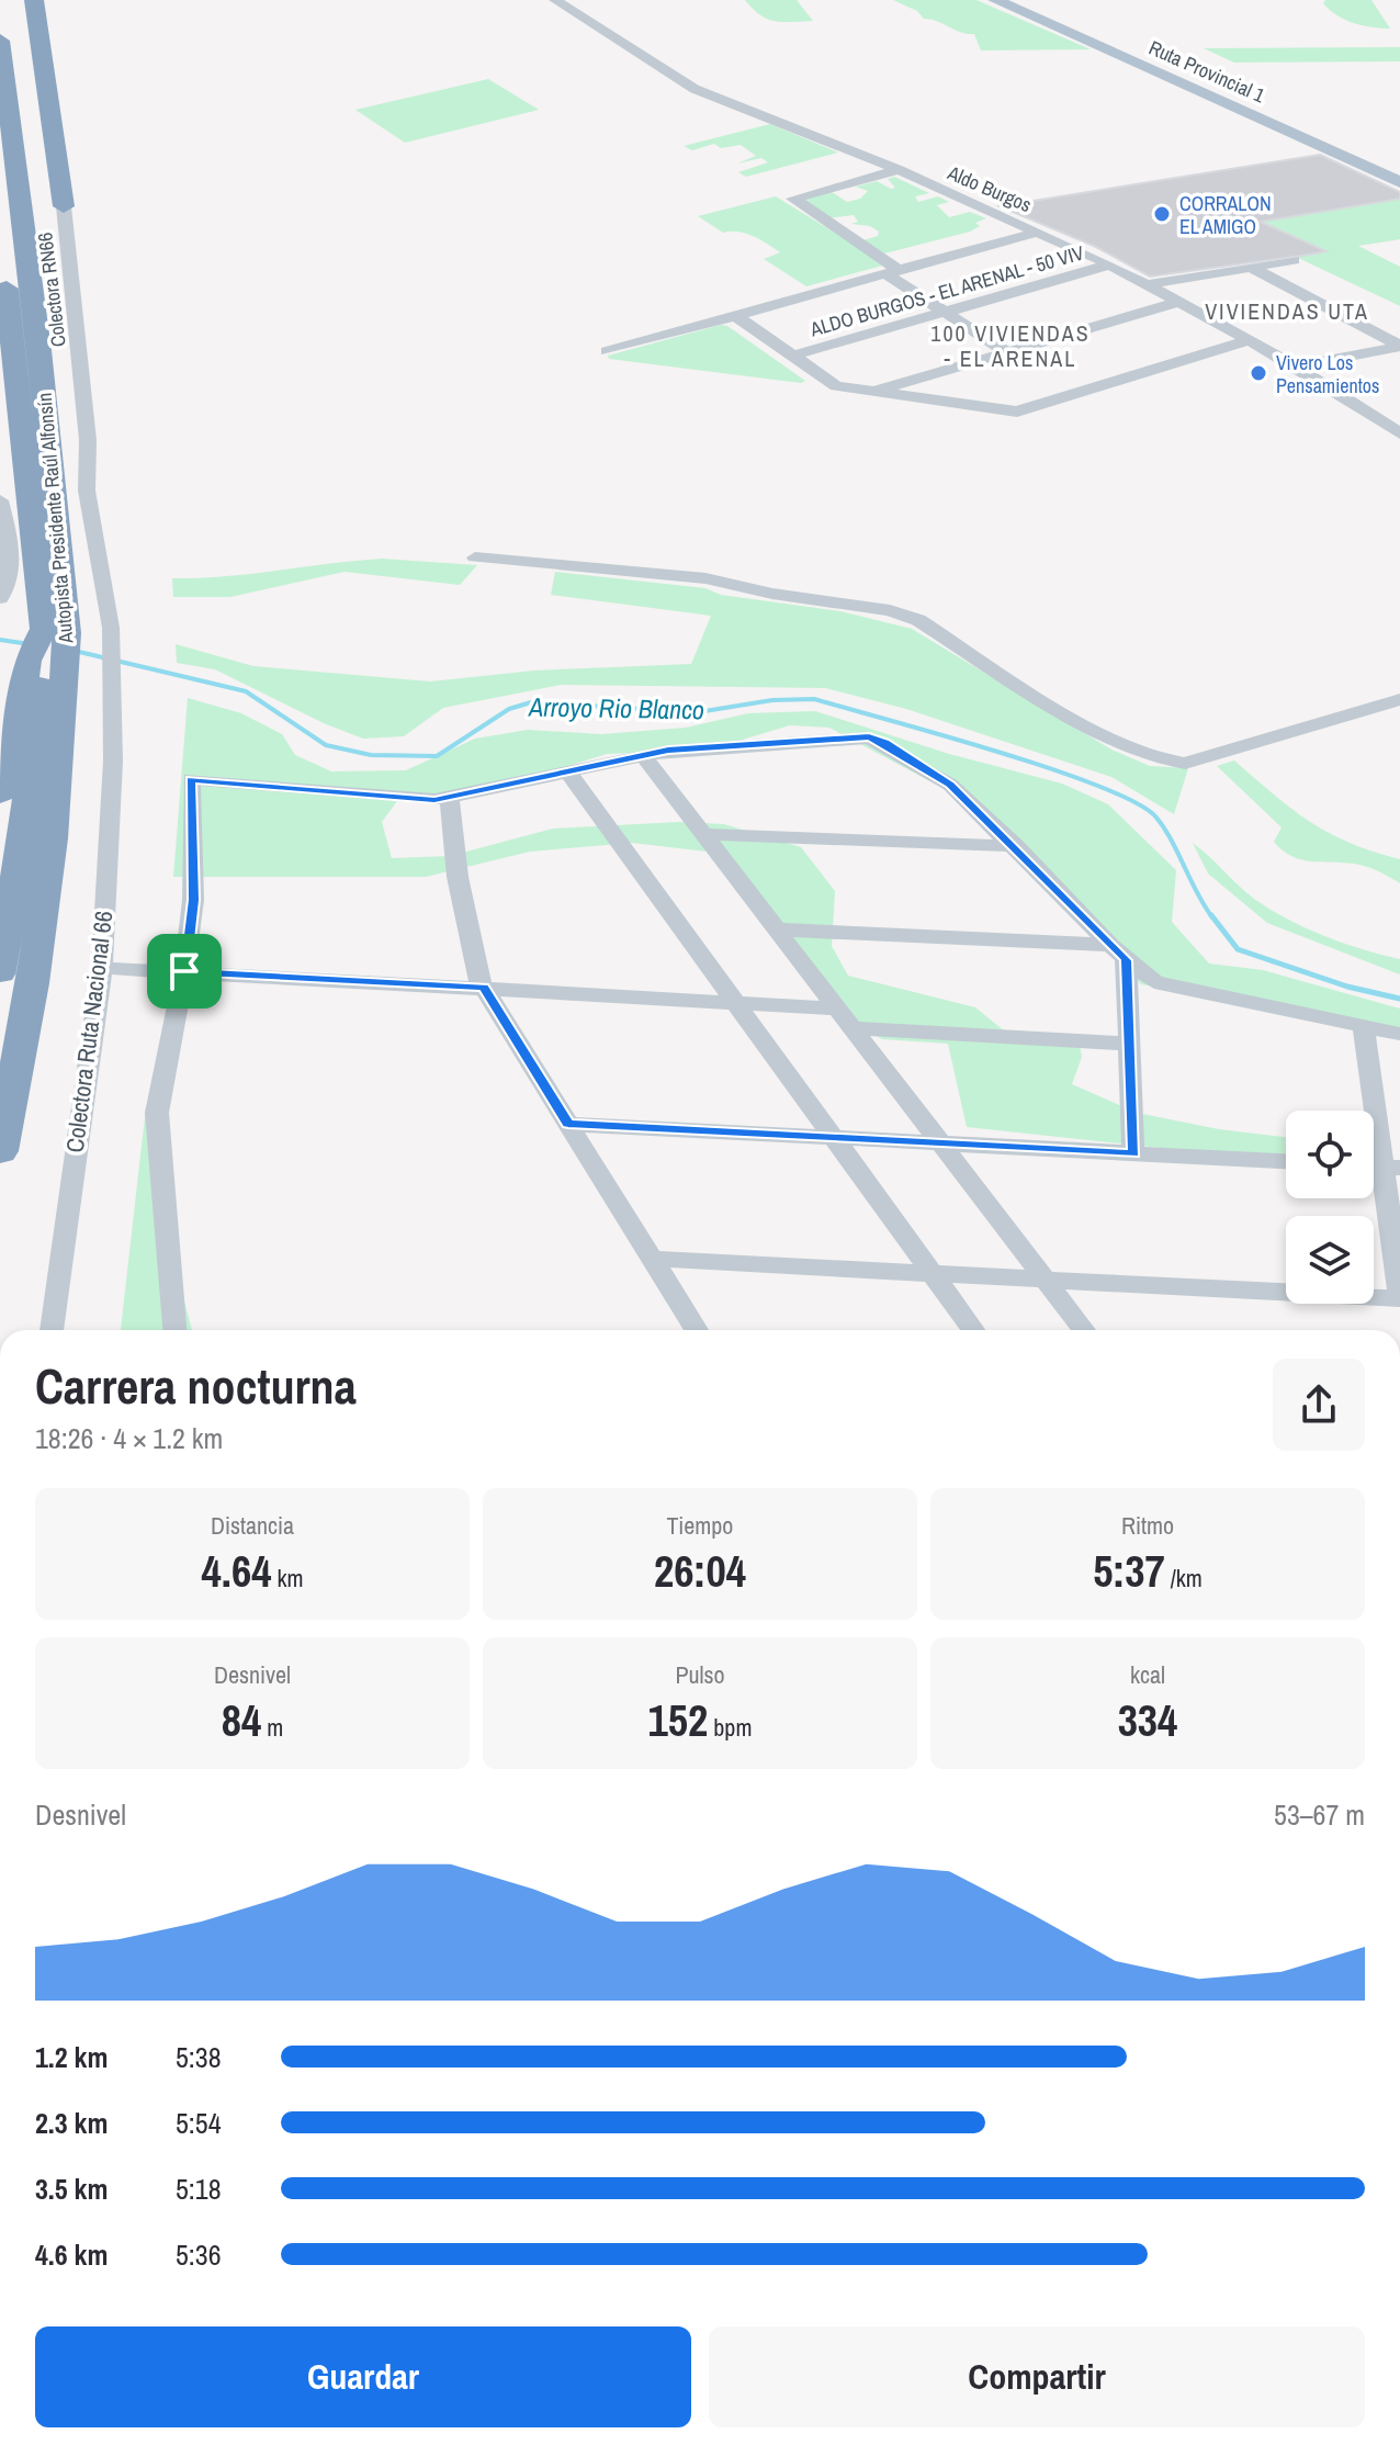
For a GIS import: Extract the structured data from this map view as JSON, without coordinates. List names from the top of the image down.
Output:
{
  "streets": {
    "highway": ["Autopista Presidente Raúl Alfonsín"],
    "main road": ["Ruta Provincial 1"],
    "street": [
      "Aldo Burgos",
      "Colectora RN66",
      "ALDO BURGOS - EL ARENAL - 50 VIV",
      "Colectora Ruta Nacional 66"
    ]
  },
  "crossings": [
    ["Aldo Burgos", "ALDO BURGOS - EL ARENAL - 50 VIV"],
    ["Colectora RN66", "Colectora Ruta Nacional 66"]
  ],
  "districts": ["VIVIENDAS UTA", "100 VIVIENDAS - EL ARENAL"],
  "water": ["Arroyo Rio Blanco"],
  "places": ["CORRALON EL AMIGO", "Vivero Los Pensamientos"],
  "page": {
    "heading": ["Carrera nocturna", "18:26 · 4 × 1.2 km"],
    "stats": [
      ["Distancia", "4.64 km"],
      ["Tiempo", "26:04"],
      ["Ritmo", "5:37 /km"],
      ["Desnivel", "84 m"],
      ["Pulso", "152 bpm"],
      ["kcal", "334"]
    ],
    "chart": ["Desnivel", "53–67 m"],
    "list": [
      {
        "name": "1.2 km",
        "note": "5:38"
      },
      {
        "name": "2.3 km",
        "note": "5:54"
      },
      {
        "name": "3.5 km",
        "note": "5:18"
      },
      {
        "name": "4.6 km",
        "note": "5:36"
      }
    ],
    "buttons": ["Guardar", "Compartir"]
  }
}
